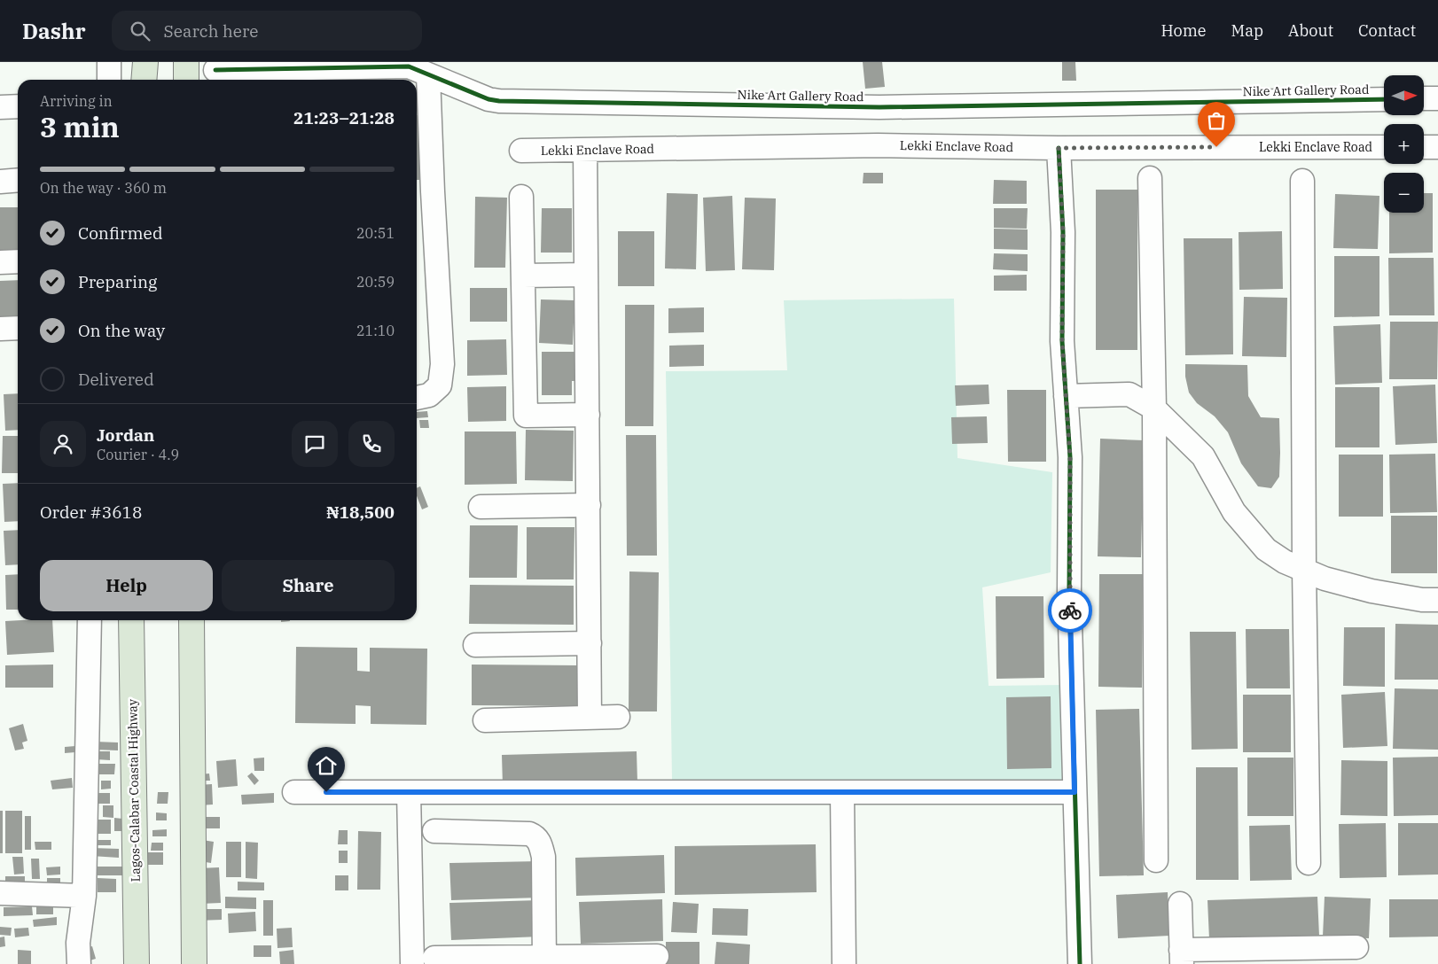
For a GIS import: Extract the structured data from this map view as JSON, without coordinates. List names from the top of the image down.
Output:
{
  "streets": {
    "highway": ["Lagos-Calabar Coastal Highway"],
    "street": ["Nike Art Gallery Road", "Lekki Enclave Road"]
  },
  "north": "right",
  "page": {
    "header": "Dashr",
    "search": "Search here",
    "nav": [
      "Home",
      "Map",
      "About",
      "Contact"
    ],
    "map_buttons": ["+", "−"],
    "heading": ["3 min", "Arriving in", "21:23–21:28"],
    "panel": [
      "Jordan",
      "Courier · 4.9",
      "Order #3618",
      "₦18,500"
    ],
    "bar": "On the way · 360 m",
    "list": [
      ["Confirmed", "20:51"],
      ["Preparing", "20:59"],
      ["On the way", "21:10"],
      "Delivered"
    ],
    "buttons": ["Help", "Share"]
  }
}
